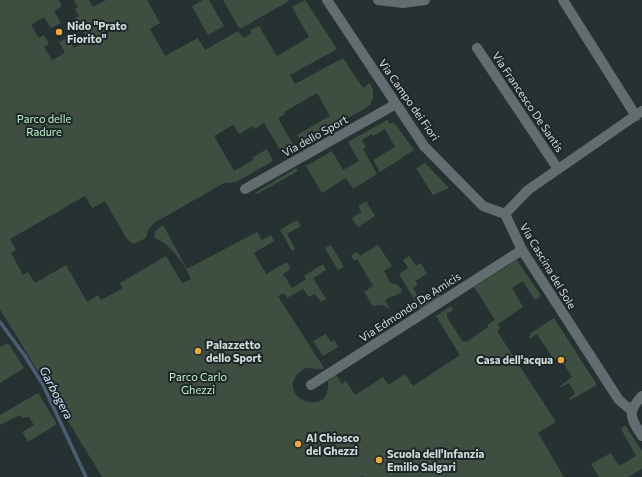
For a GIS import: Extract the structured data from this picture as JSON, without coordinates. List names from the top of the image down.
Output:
{
  "streets": {
    "street": [
      "Via Campo dei Fiori",
      "Via Francesco De Santis",
      "Via dello Sport",
      "Via Cascina del Sole",
      "Via Edmondo De Amicis"
    ]
  },
  "crossings": [
    ["Via Campo dei Fiori", "Via dello Sport"],
    ["Via Campo dei Fiori", "Via Cascina del Sole"],
    ["Via Cascina del Sole", "Via Edmondo De Amicis"]
  ],
  "water": ["Garbogera"],
  "parks": ["Parco delle Radure", "Parco Carlo Ghezzi"],
  "places": [
    "Nido \"Prato Fiorito\"",
    "Palazzetto dello Sport",
    "Casa dell'acqua",
    "Al Chiosco del Ghezzi",
    "Scuola dell'Infanzia Emilio Salgari"
  ]
}
